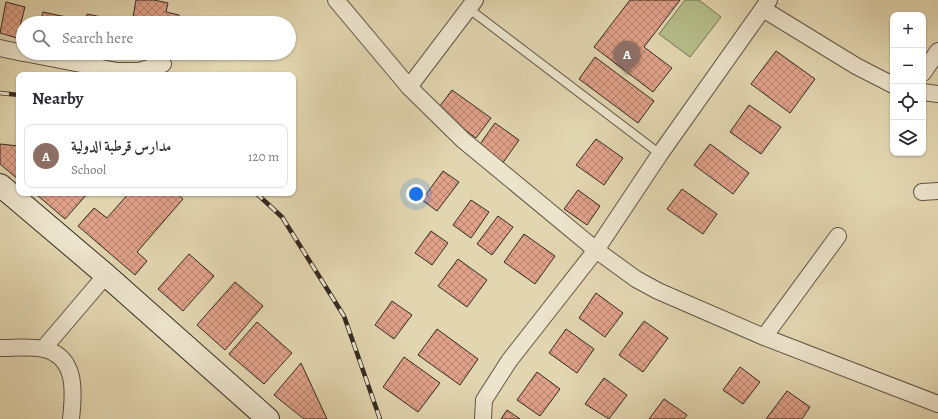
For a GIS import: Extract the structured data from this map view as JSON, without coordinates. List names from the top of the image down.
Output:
{
  "page": {
    "map_buttons": ["+", "−"],
    "search": "Search here",
    "pins": "A",
    "heading": "Nearby",
    "list": [
      {
        "mark": "A",
        "name": "مدارس قرطبة الدولية",
        "note": "School",
        "value": "120 m"
      }
    ]
  }
}
